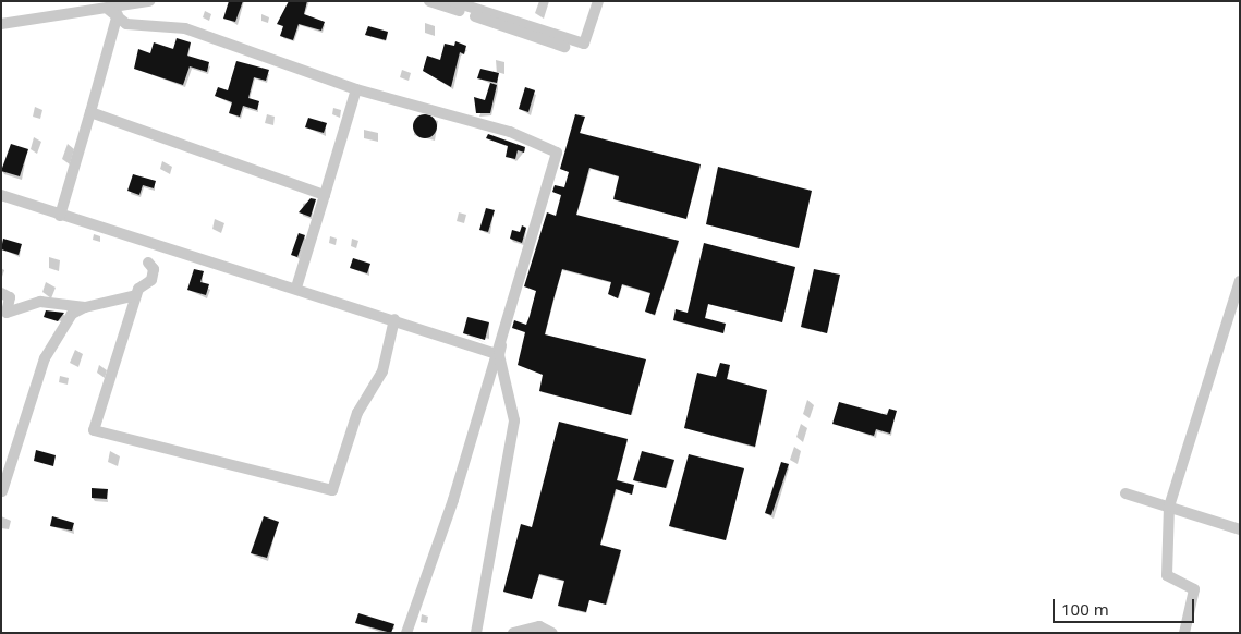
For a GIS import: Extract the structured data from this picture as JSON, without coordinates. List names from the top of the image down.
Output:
{
  "scale_bar": "100 m"
}
